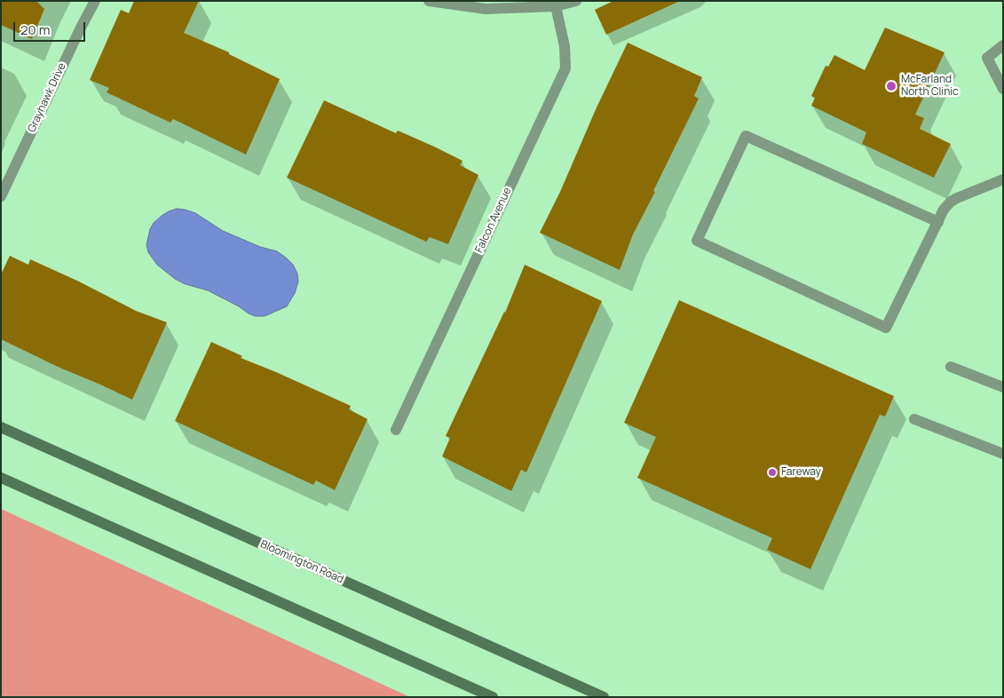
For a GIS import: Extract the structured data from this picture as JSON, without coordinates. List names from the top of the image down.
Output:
{
  "streets": {
    "main road": ["Bloomington Road"],
    "street": ["Grayhawk Drive", "Falcon Avenue"]
  },
  "places": ["McFarland North Clinic", "Fareway"],
  "scale_bar": "20 m"
}
